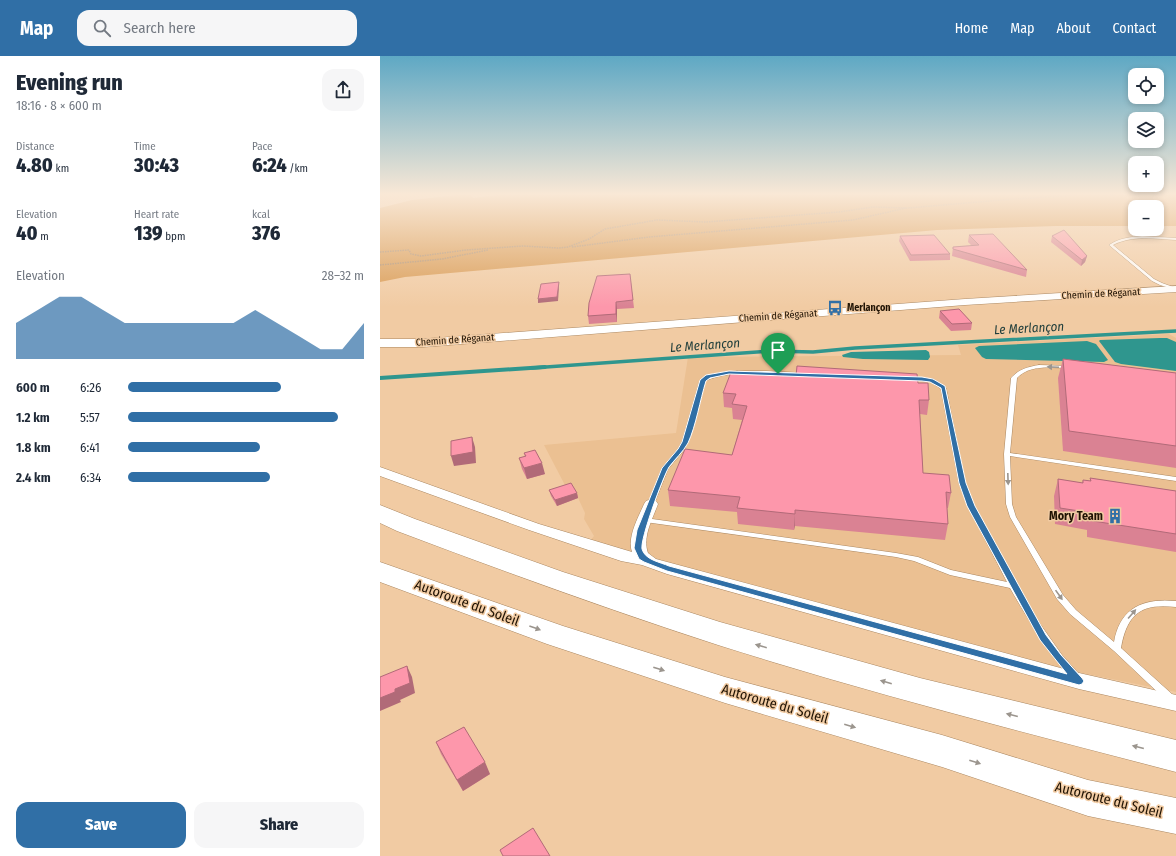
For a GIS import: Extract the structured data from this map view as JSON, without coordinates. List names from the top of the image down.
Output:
{
  "streets": {
    "highway": ["Autoroute du Soleil"],
    "street": ["Chemin de Réganat"]
  },
  "water": ["Le Merlançon"],
  "places": {
    "bus stop": ["Merlançon"],
    "building": ["Mory Team"]
  },
  "page": {
    "header": "Map",
    "search": "Search here",
    "nav": [
      "Home",
      "Map",
      "About",
      "Contact"
    ],
    "heading": ["Evening run", "18:16 · 8 × 600 m"],
    "map_buttons": ["+", "−"],
    "stats": [
      ["Distance", "4.80 km"],
      ["Time", "30:43"],
      ["Pace", "6:24 /km"],
      ["Elevation", "40 m"],
      ["Heart rate", "139 bpm"],
      ["kcal", "376"]
    ],
    "chart": ["Elevation", "28–32 m"],
    "list": [
      {
        "name": "600 m",
        "note": "6:26"
      },
      {
        "name": "1.2 km",
        "note": "5:57"
      },
      {
        "name": "1.8 km",
        "note": "6:41"
      },
      {
        "name": "2.4 km",
        "note": "6:34"
      }
    ],
    "buttons": ["Save", "Share"]
  }
}
